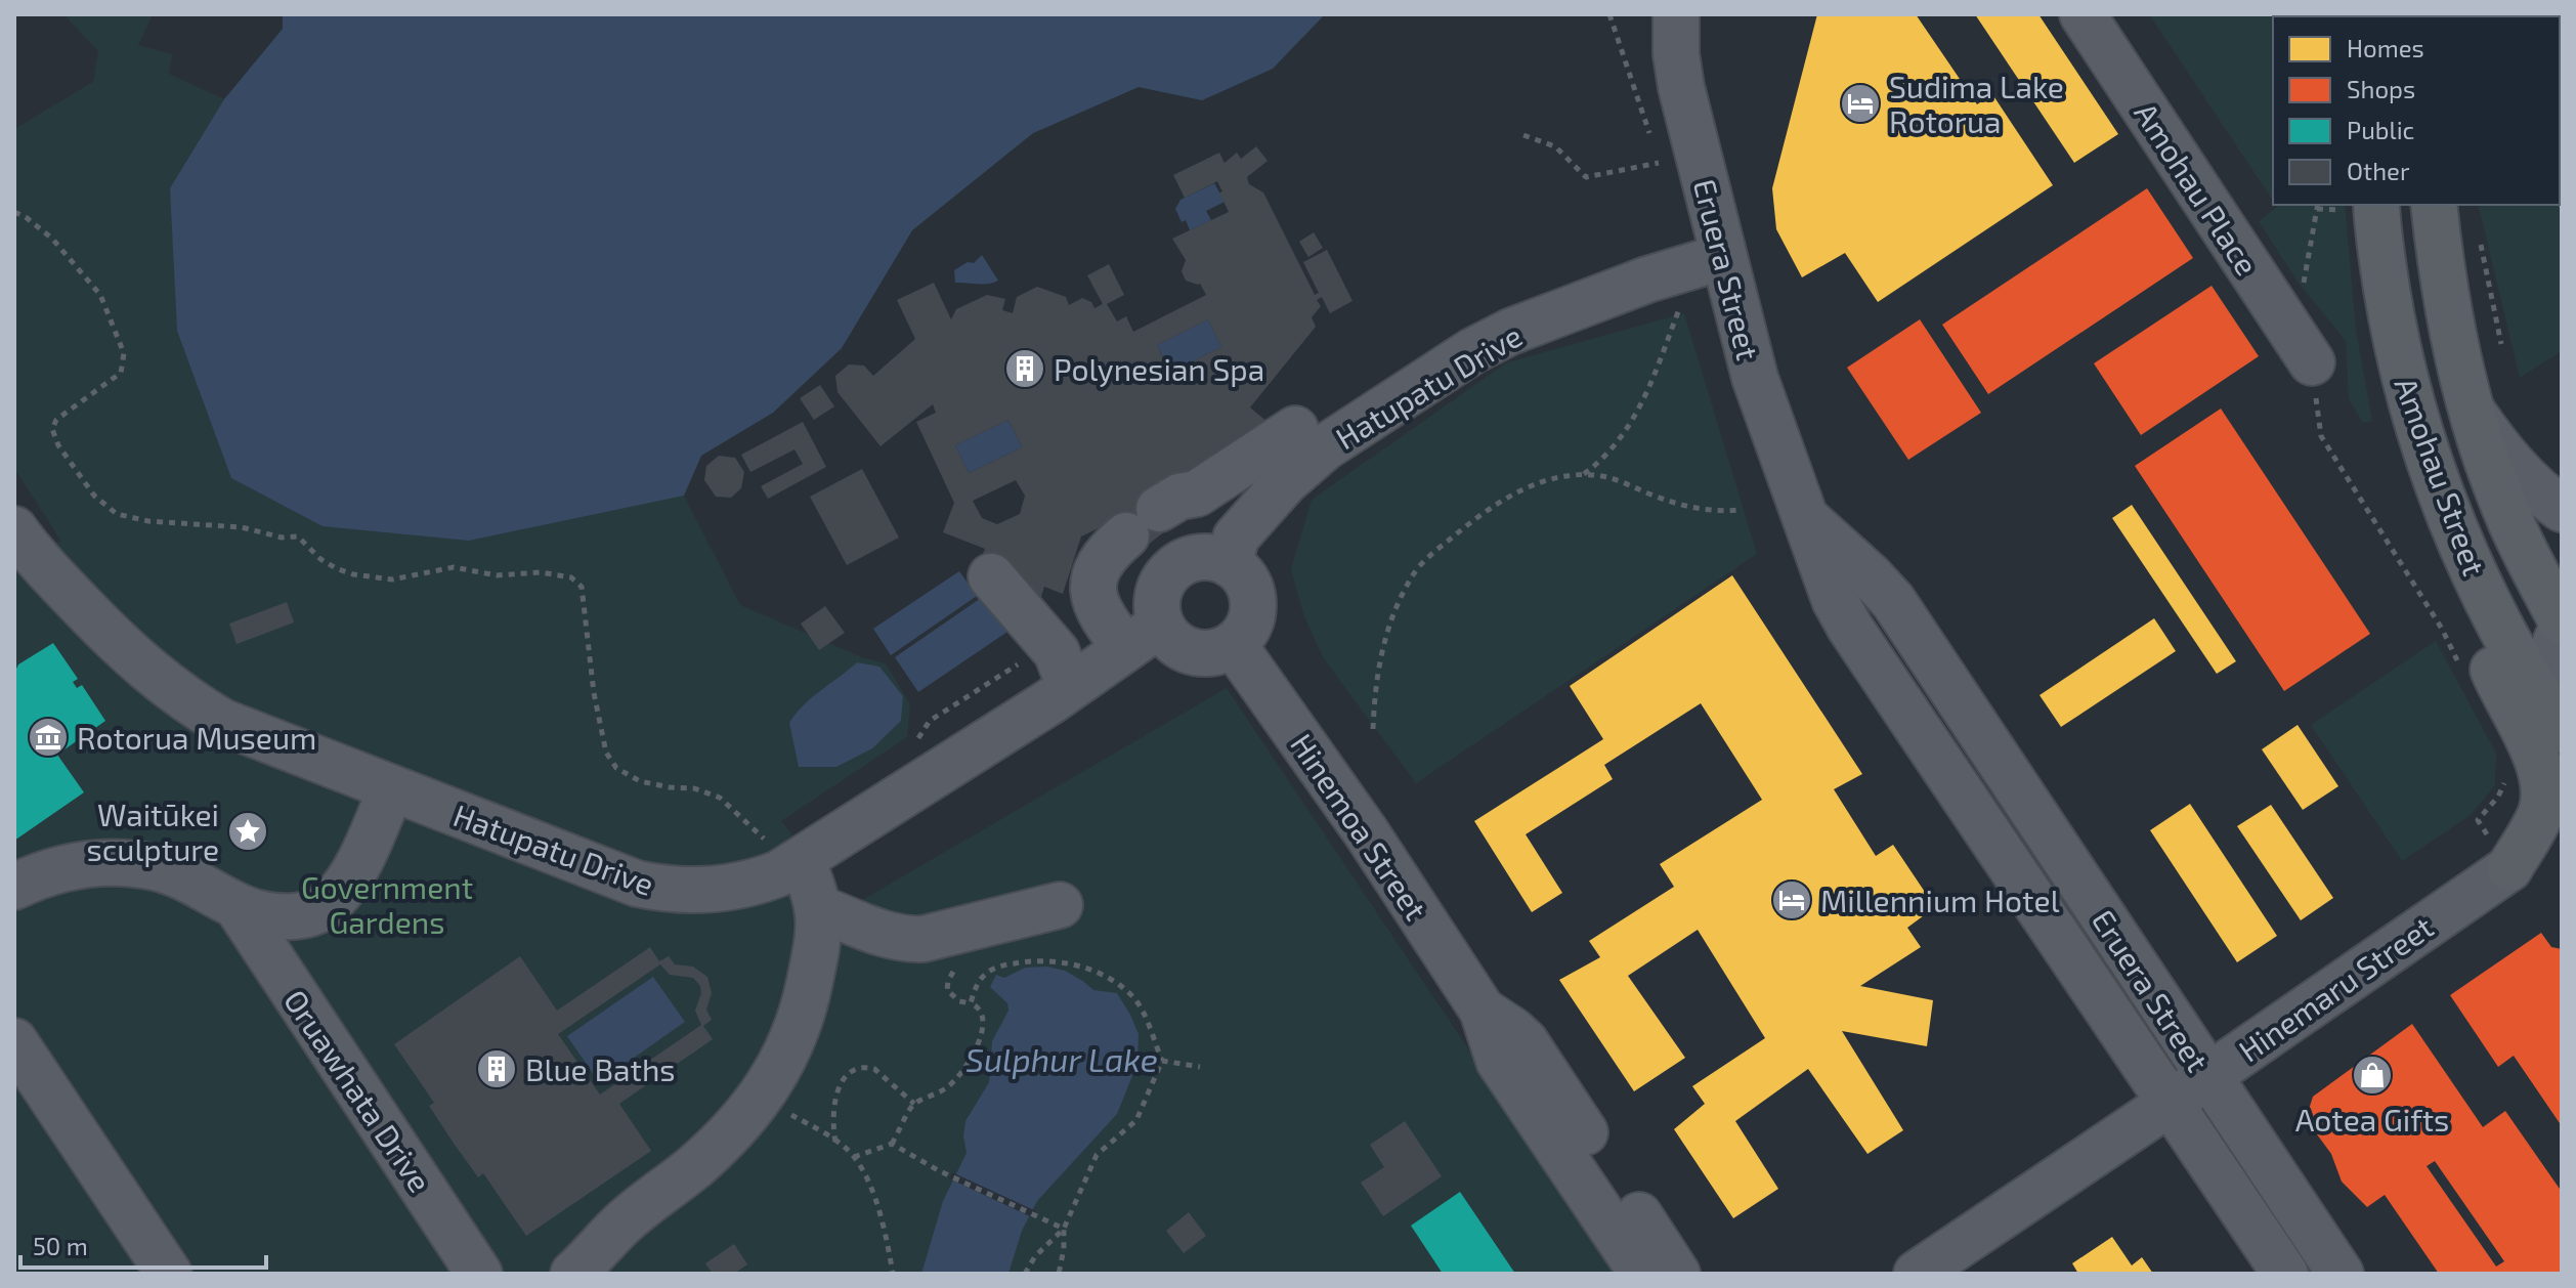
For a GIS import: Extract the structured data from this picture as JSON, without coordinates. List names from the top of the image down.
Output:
{
  "streets": {
    "main road": ["Amohau Street"],
    "street": [
      "Amohau Place",
      "Eruera Street",
      "Hatupatu Drive",
      "Hinemoa Street",
      "Hinemaru Street",
      "Oruawhata Drive"
    ]
  },
  "crossings": [
    ["Eruera Street", "Hatupatu Drive"],
    ["Eruera Street", "Hinemaru Street"],
    ["Hatupatu Drive", "Hinemoa Street"]
  ],
  "water": ["Sulphur Lake"],
  "parks": ["Government Gardens"],
  "places": {
    "hotel": ["Sudima Lake Rotorua", "Millennium Hotel"],
    "building": ["Polynesian Spa", "Blue Baths"],
    "museum": ["Rotorua Museum"],
    "place": ["Waitūkei sculpture"],
    "shop": ["Aotea Gifts"]
  },
  "legend": [
    "Homes",
    "Shops",
    "Public",
    "Other"
  ],
  "scale_bar": "50 m"
}
